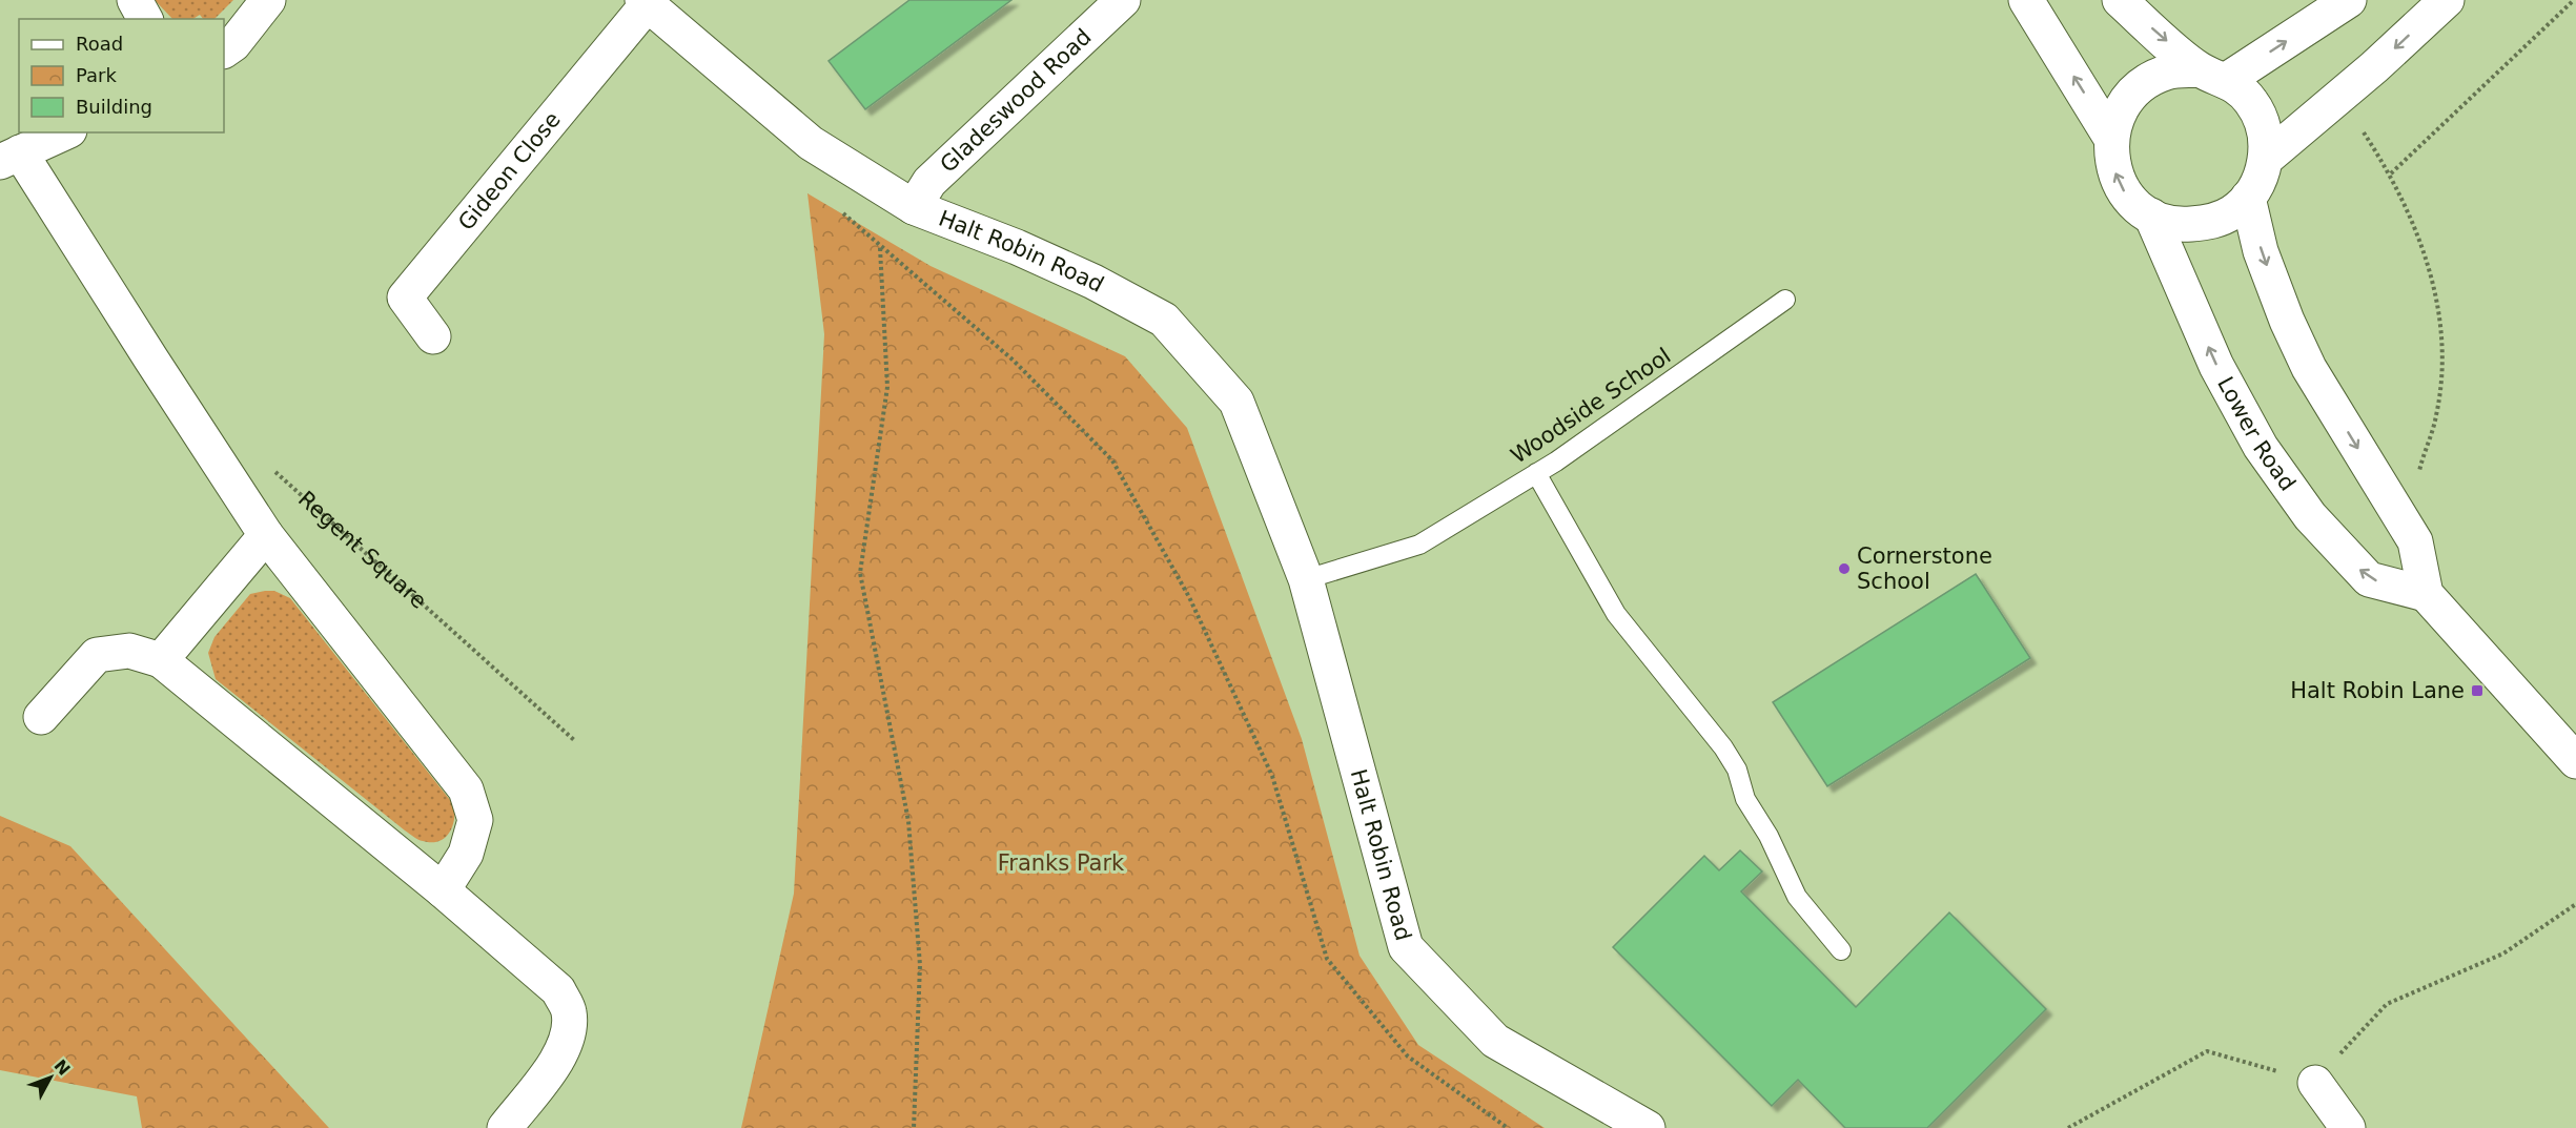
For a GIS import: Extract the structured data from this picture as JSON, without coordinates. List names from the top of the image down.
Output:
{
  "streets": {
    "street": [
      "Gladeswood Road",
      "Gideon Close",
      "Halt Robin Road",
      "Lower Road"
    ],
    "lane": ["Woodside School"],
    "path": ["Regent Square"]
  },
  "crossings": [
    ["Gladeswood Road", "Halt Robin Road"],
    ["Gideon Close", "Halt Robin Road"],
    ["Halt Robin Road", "Woodside School"]
  ],
  "parks": ["Franks Park"],
  "places": {
    "other": ["Cornerstone School"],
    "transit": ["Halt Robin Lane"]
  },
  "legend": ["Road", "Park", "Building"],
  "north": "top right"
}
